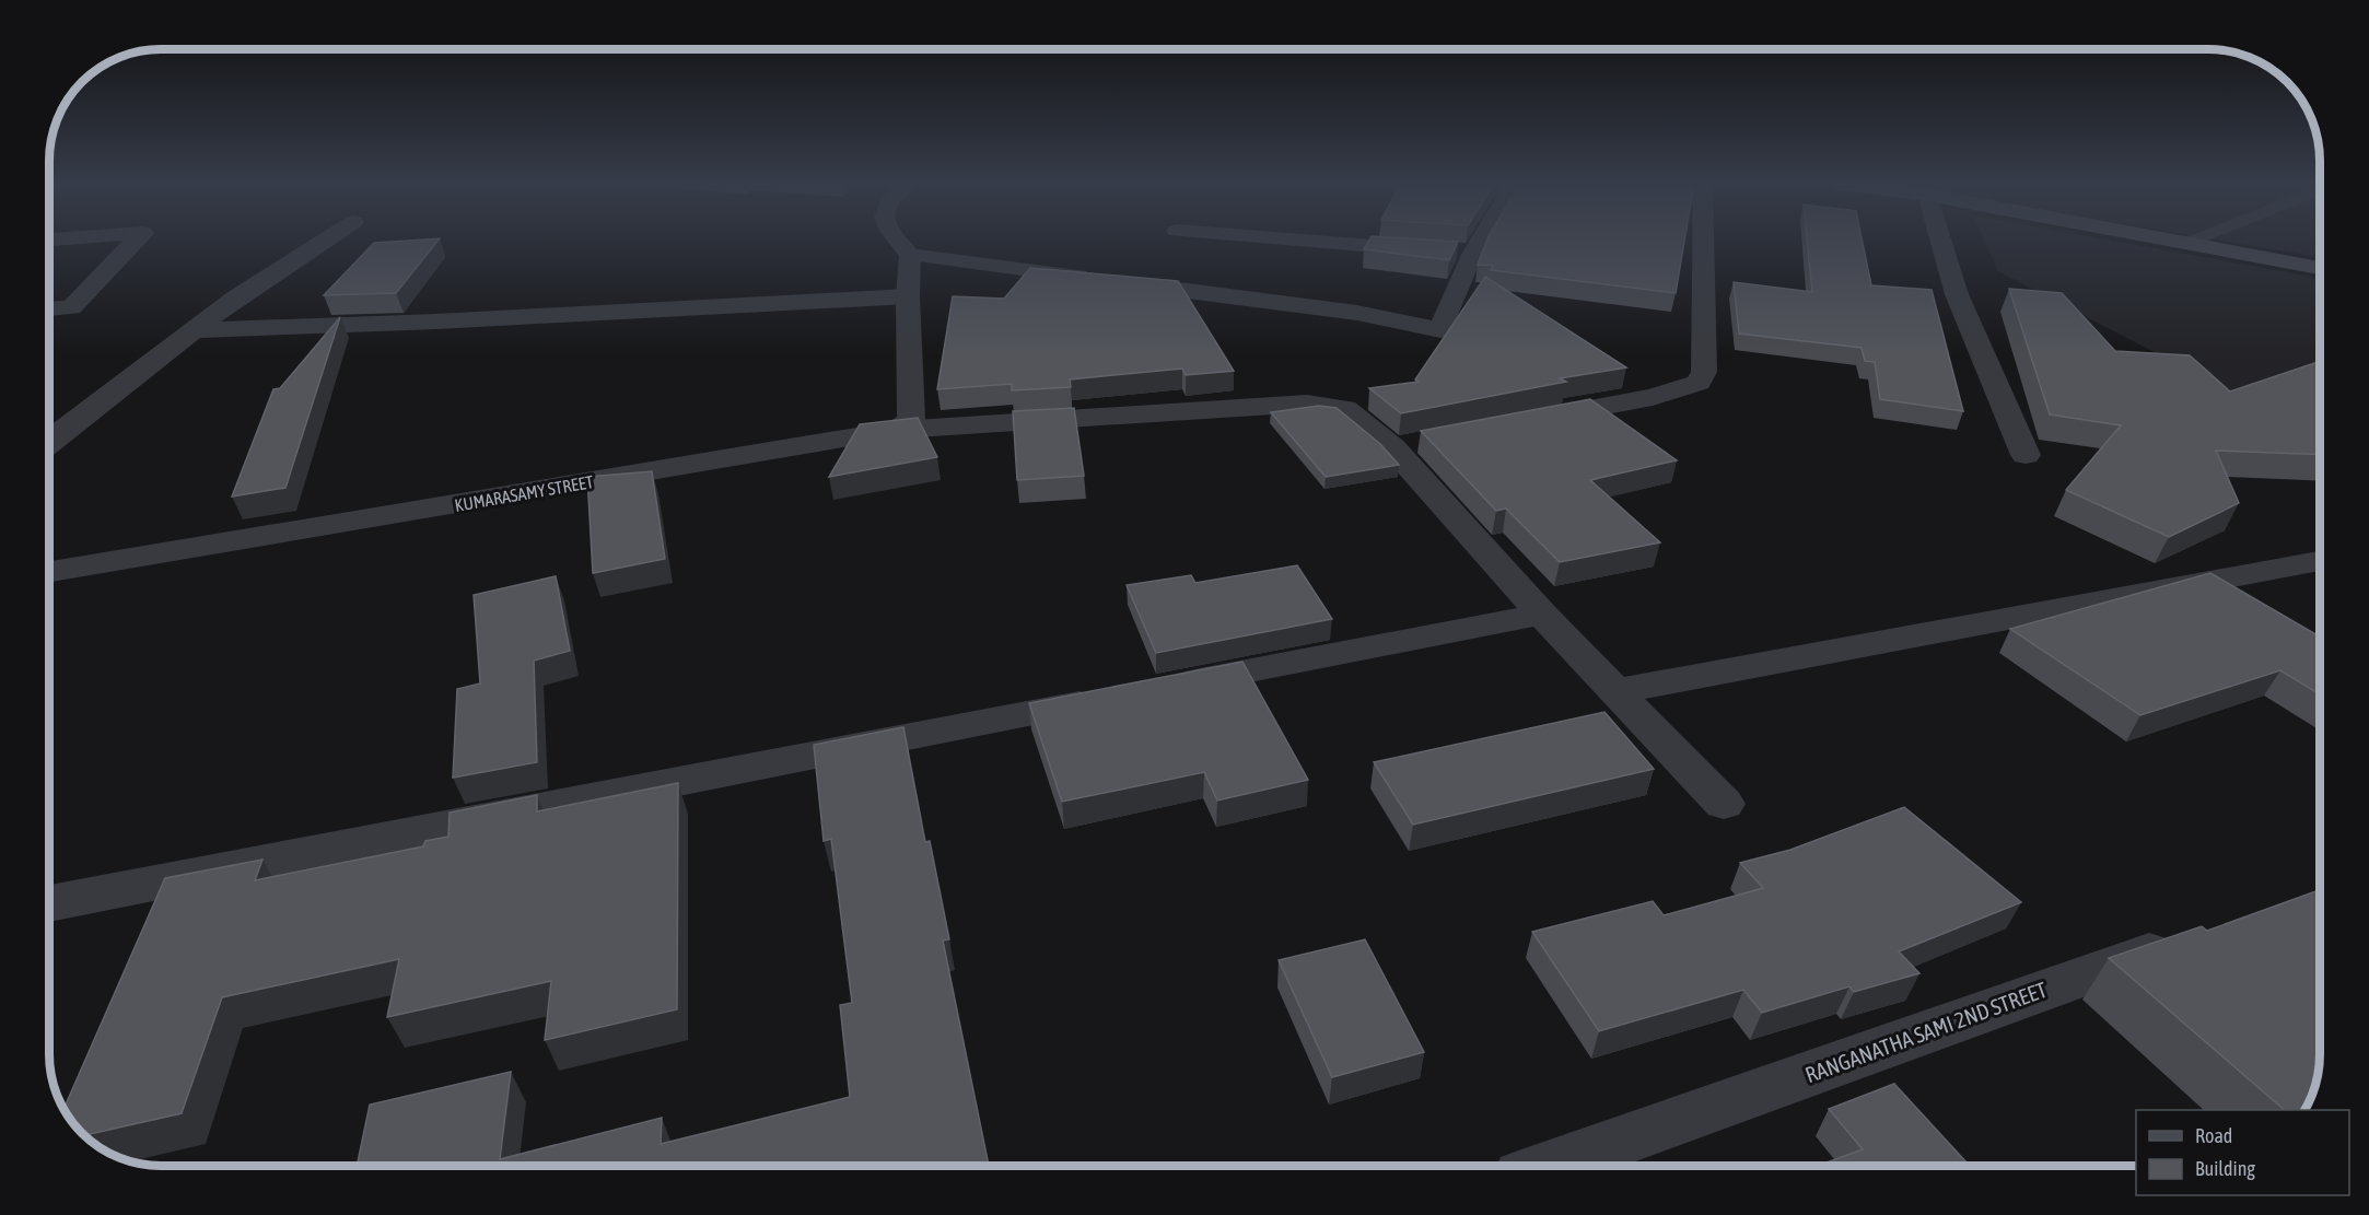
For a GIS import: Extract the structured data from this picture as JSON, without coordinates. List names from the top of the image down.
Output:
{
  "streets": {
    "street": ["KUMARASAMY STREET", "RANGANATHA SAMI 2ND STREET"]
  },
  "legend": ["Road", "Building"]
}
